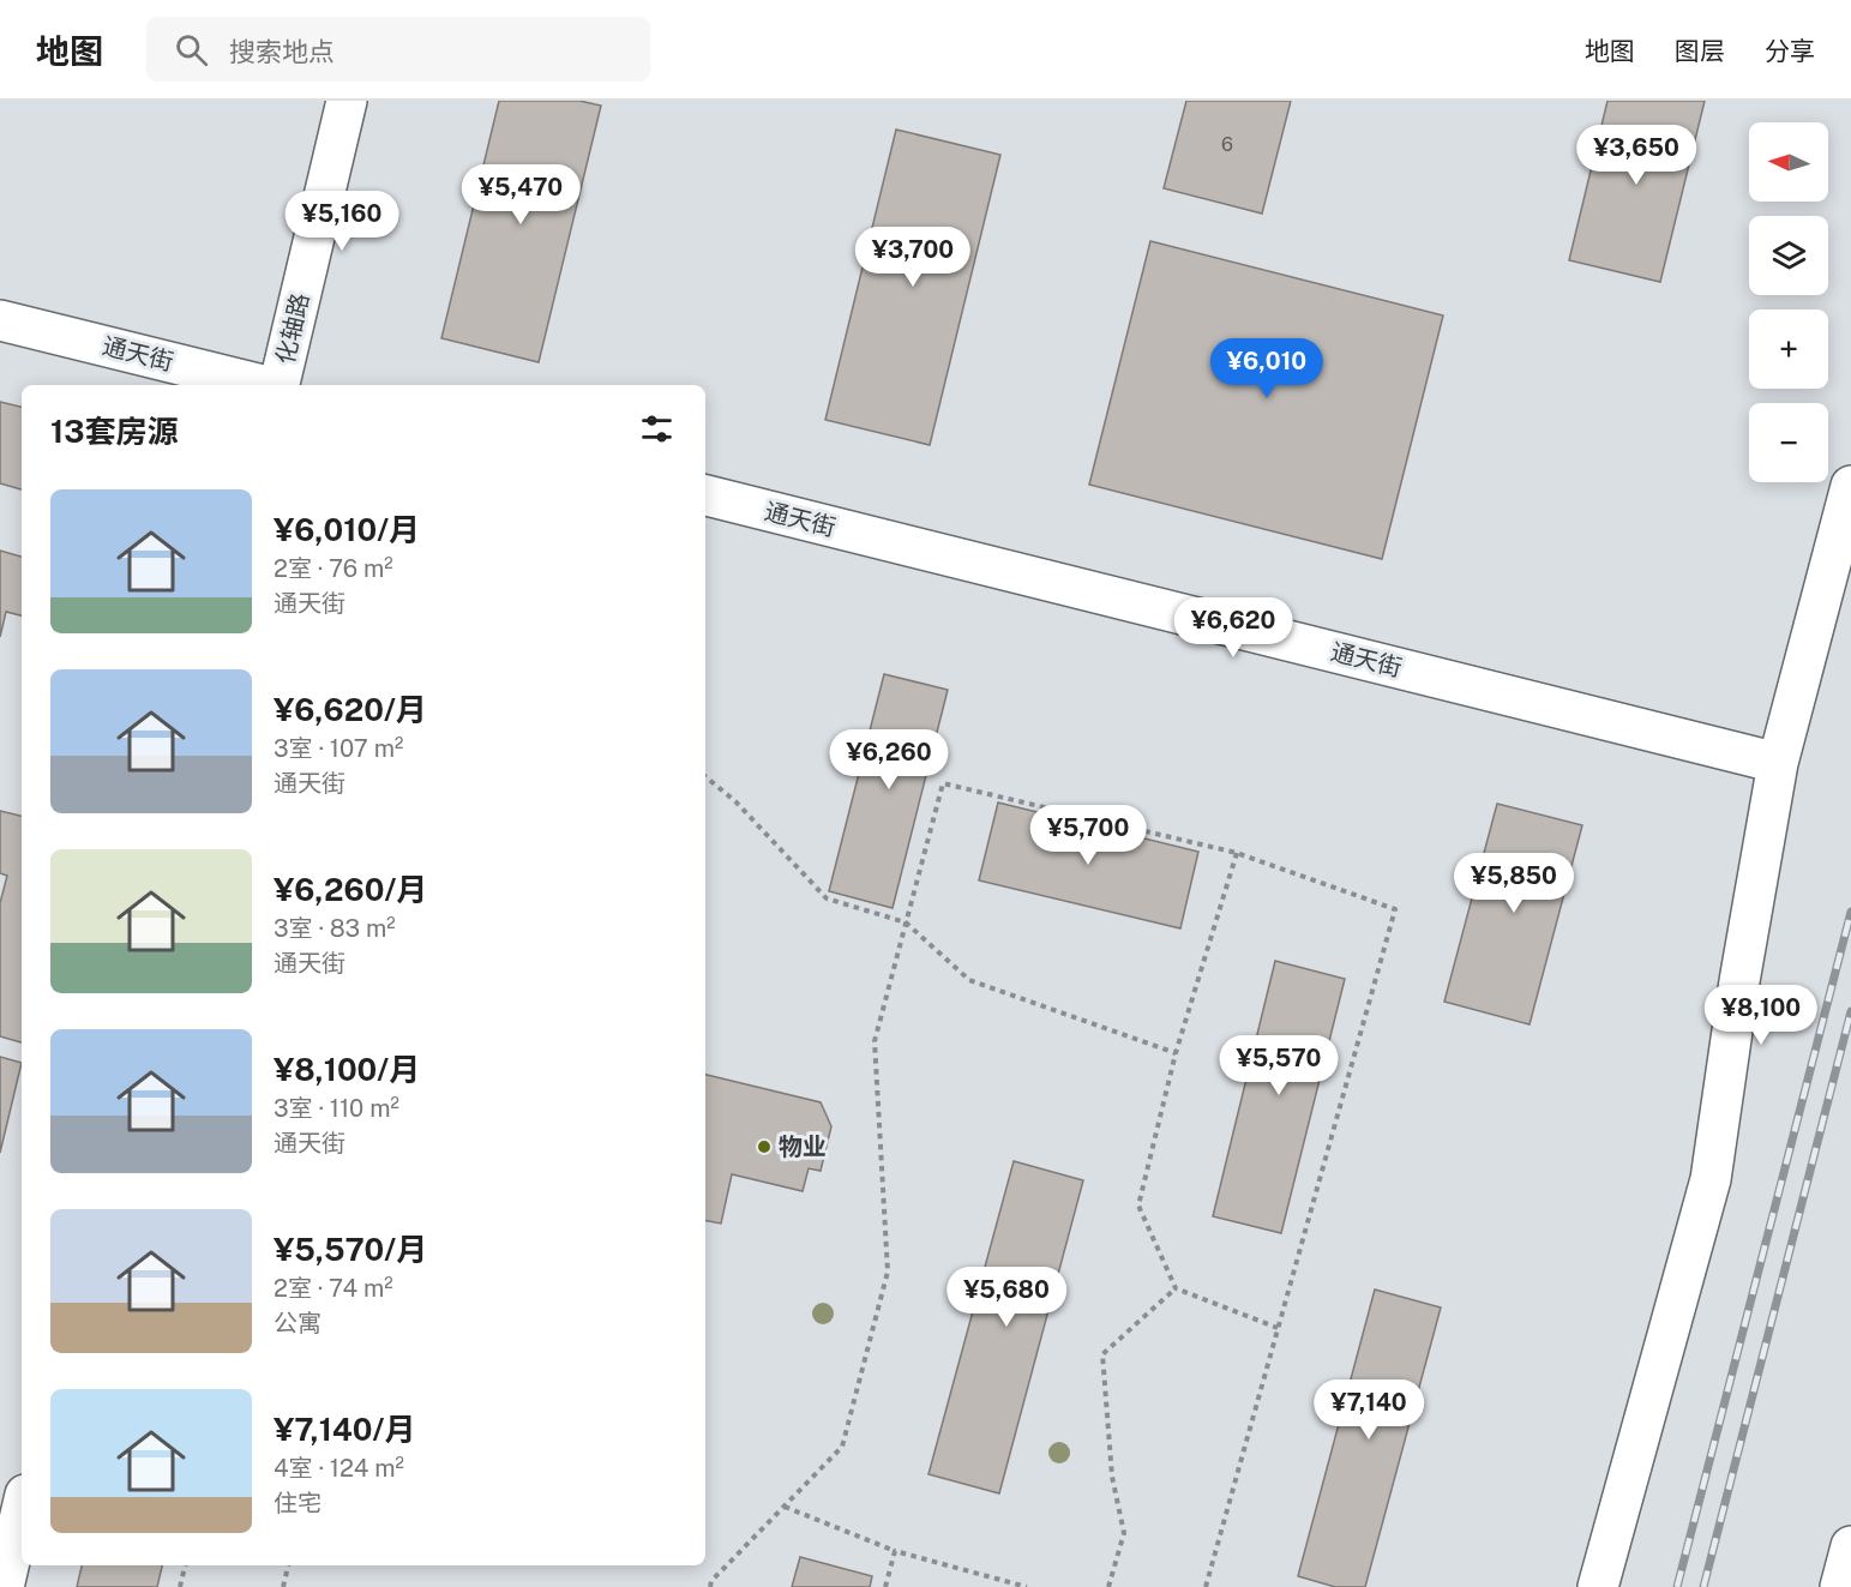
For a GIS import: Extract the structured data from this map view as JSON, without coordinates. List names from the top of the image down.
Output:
{
  "streets": {
    "street": ["化轴路", "通天街"]
  },
  "places": ["物业"],
  "house_numbers": ["6"],
  "north": "left",
  "page": {
    "header": "地图",
    "search": "搜索地点",
    "nav": ["地图", "图层", "分享"],
    "map_buttons": ["+", "−"],
    "price": [
      "¥3,650",
      "¥5,470",
      "¥5,160",
      "¥3,700",
      "¥6,010",
      "¥6,620",
      "¥6,260",
      "¥5,700",
      "¥5,850",
      "¥8,100",
      "¥5,570",
      "¥5,680",
      "¥7,140"
    ],
    "heading": "13套房源",
    "list": [
      {
        "name": "¥6,010/月",
        "note": "2室 · 76 m² · 通天街"
      },
      {
        "name": "¥6,620/月",
        "note": "3室 · 107 m² · 通天街"
      },
      {
        "name": "¥6,260/月",
        "note": "3室 · 83 m² · 通天街"
      },
      {
        "name": "¥8,100/月",
        "note": "3室 · 110 m² · 通天街"
      },
      {
        "name": "¥5,570/月",
        "note": "2室 · 74 m² · 公寓"
      },
      {
        "name": "¥7,140/月",
        "note": "4室 · 124 m² · 住宅"
      }
    ]
  }
}
